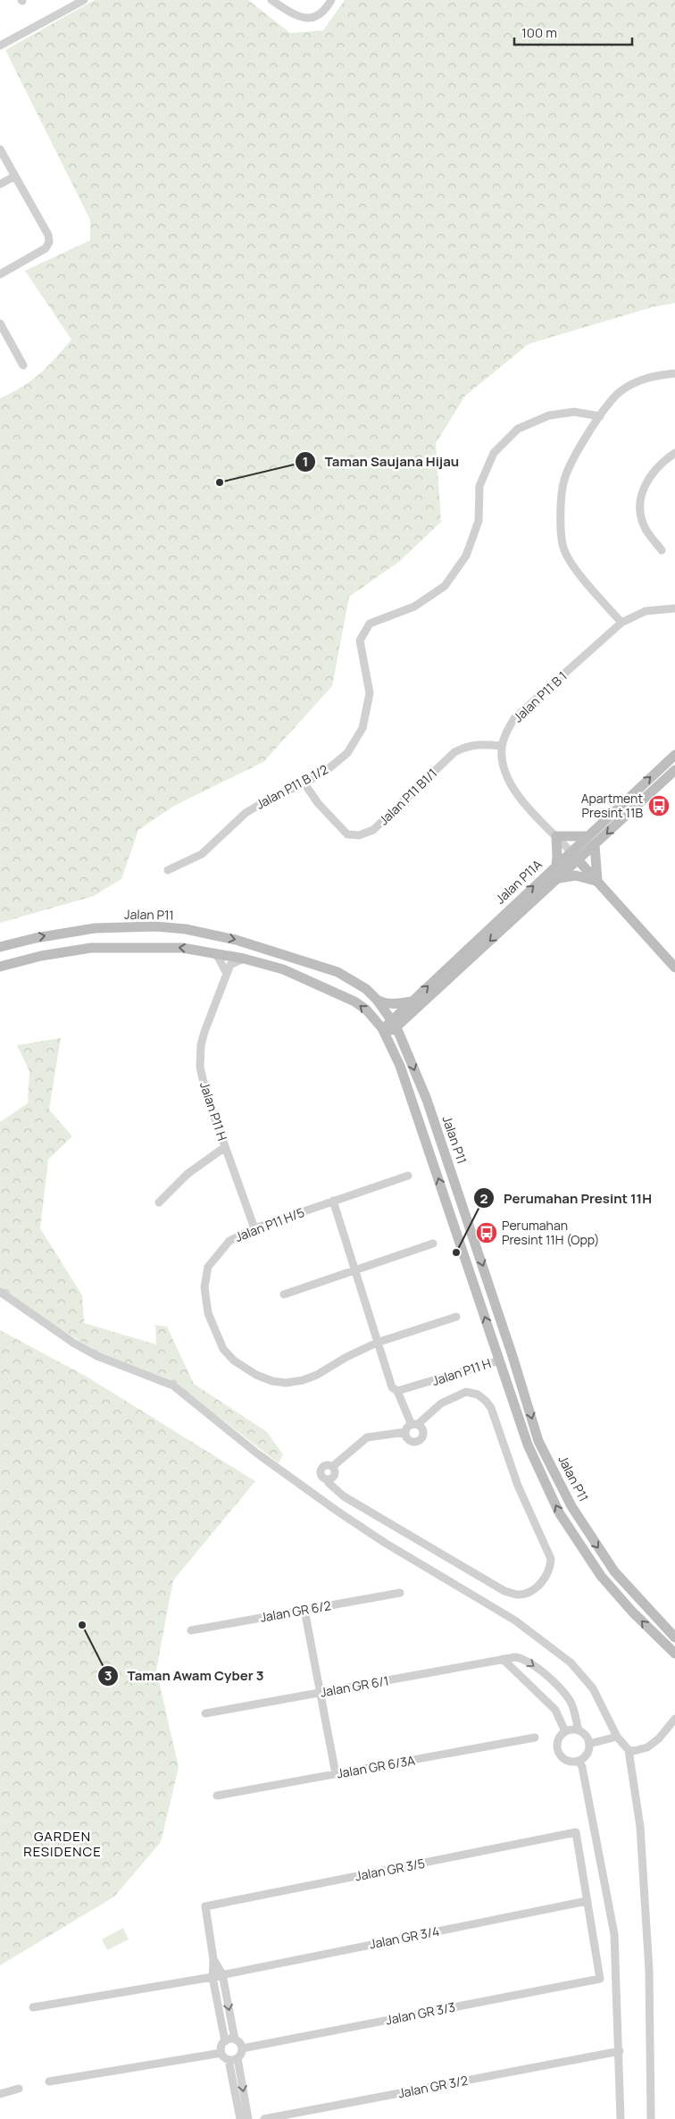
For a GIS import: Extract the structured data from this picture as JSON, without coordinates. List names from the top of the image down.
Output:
{
  "streets": {
    "main road": ["Jalan P11A", "Jalan P11"],
    "street": [
      "Jalan P11 B 1",
      "Jalan P11 B 1/2",
      "Jalan P11 B1/1",
      "Jalan P11 H",
      "Jalan P11 H/5",
      "Jalan GR 6/2",
      "Jalan GR 6/1",
      "Jalan GR 6/3A",
      "Jalan GR 3/5",
      "Jalan GR 3/4",
      "Jalan GR 3/3",
      "Jalan GR 3/2"
    ]
  },
  "crossings": [
    ["Jalan P11 B 1", "Jalan P11 B1/1"],
    ["Jalan P11 B 1", "Jalan P11A"],
    ["Jalan P11 B 1/2", "Jalan P11 B1/1"],
    ["Jalan P11A", "Jalan P11"],
    ["Jalan P11 H", "Jalan P11 H/5"],
    ["Jalan GR 3/5", "Jalan GR 3/4"],
    ["Jalan GR 3/5", "Jalan GR 3/3"],
    ["Jalan GR 3/4", "Jalan GR 3/3"]
  ],
  "districts": ["GARDEN RESIDENCE"],
  "places": {
    "other": ["Taman Saujana Hijau", "Perumahan Presint 11H", "Taman Awam Cyber 3"],
    "bus stop": ["Apartment Presint 11B", "Perumahan Presint 11H (Opp)"]
  },
  "scale_bar": "100 m"
}
